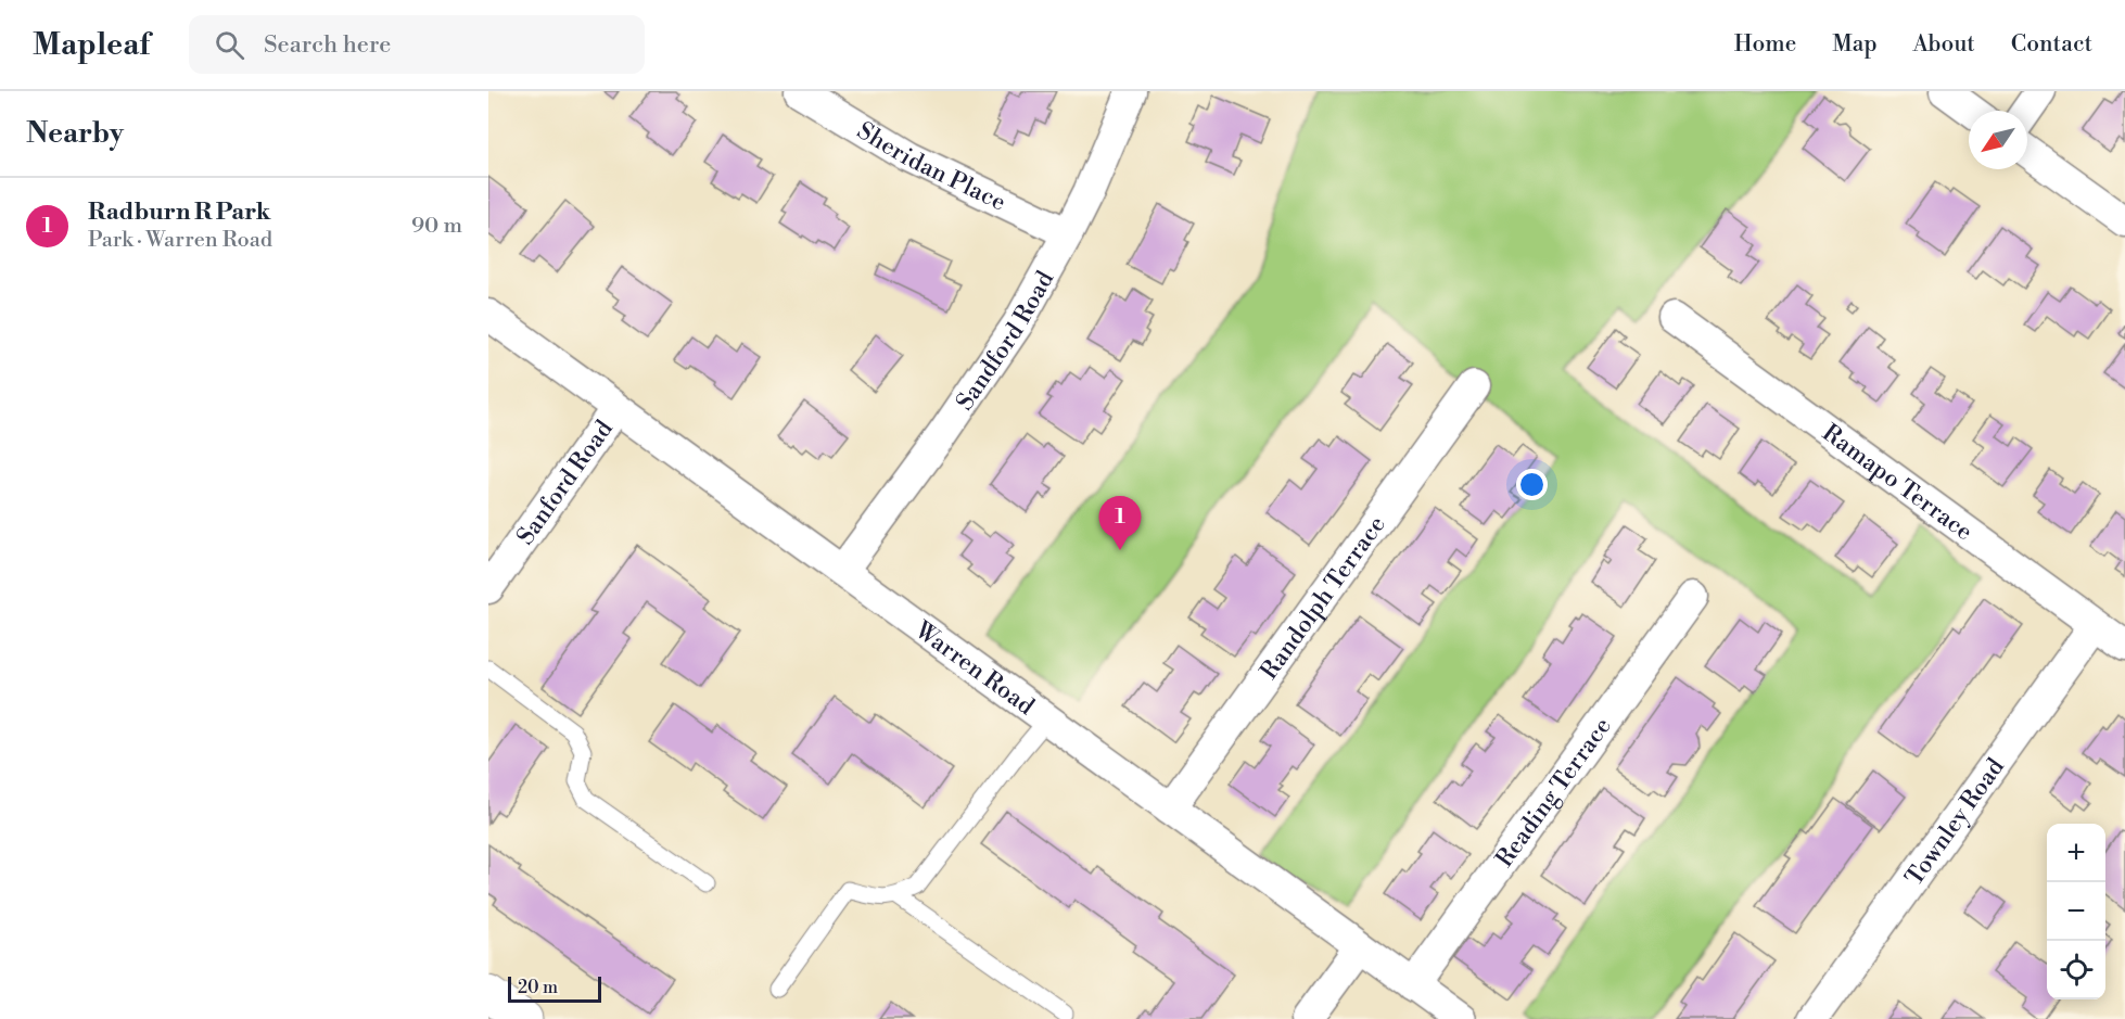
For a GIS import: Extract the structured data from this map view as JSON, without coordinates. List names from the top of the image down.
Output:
{
  "streets": {
    "street": [
      "Sheridan Place",
      "Sandford Road",
      "Sanford Road",
      "Ramapo Terrace",
      "Randolph Terrace",
      "Warren Road",
      "Reading Terrace",
      "Townley Road"
    ]
  },
  "crossings": [
    ["Sheridan Place", "Sandford Road"],
    ["Sandford Road", "Warren Road"],
    ["Sanford Road", "Warren Road"],
    ["Ramapo Terrace", "Townley Road"],
    ["Randolph Terrace", "Warren Road"],
    ["Warren Road", "Reading Terrace"]
  ],
  "scale_bar": "20 m",
  "north": "bottom left",
  "page": {
    "header": "Mapleaf",
    "search": "Search here",
    "nav": [
      "Home",
      "Map",
      "About",
      "Contact"
    ],
    "heading": "Nearby",
    "list": [
      {
        "mark": "1",
        "name": "Radburn R Park",
        "note": "Park · Warren Road",
        "value": "90 m"
      }
    ],
    "pins": "1",
    "map_buttons": ["+", "−"],
    "scale": "20 m"
  }
}
